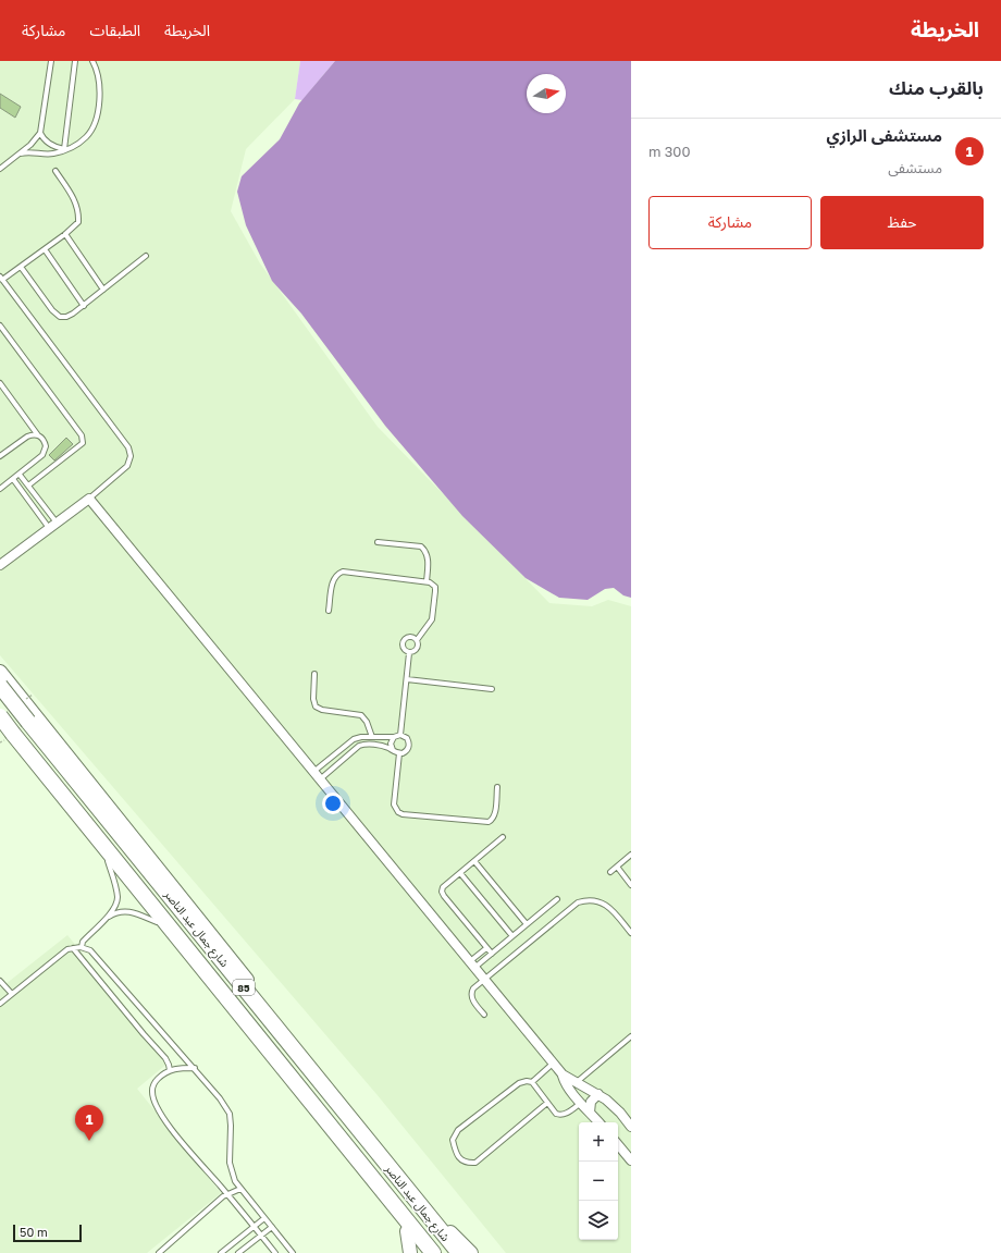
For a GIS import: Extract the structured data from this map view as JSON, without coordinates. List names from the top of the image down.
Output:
{
  "streets": {
    "highway": ["شارع جمال عبد الناصر", "85"]
  },
  "scale_bar": "50 m",
  "north": "right",
  "page": {
    "header": "الخريطة",
    "nav": ["الخريطة", "الطبقات", "مشاركة"],
    "heading": "بالقرب منك",
    "list": [
      {
        "mark": "1",
        "name": "مستشفى الرازي",
        "note": "مستشفى",
        "value": "300 m"
      }
    ],
    "buttons": ["حفظ", "مشاركة"],
    "pins": "1",
    "map_buttons": ["+", "−"],
    "scale": "50 m"
  }
}
